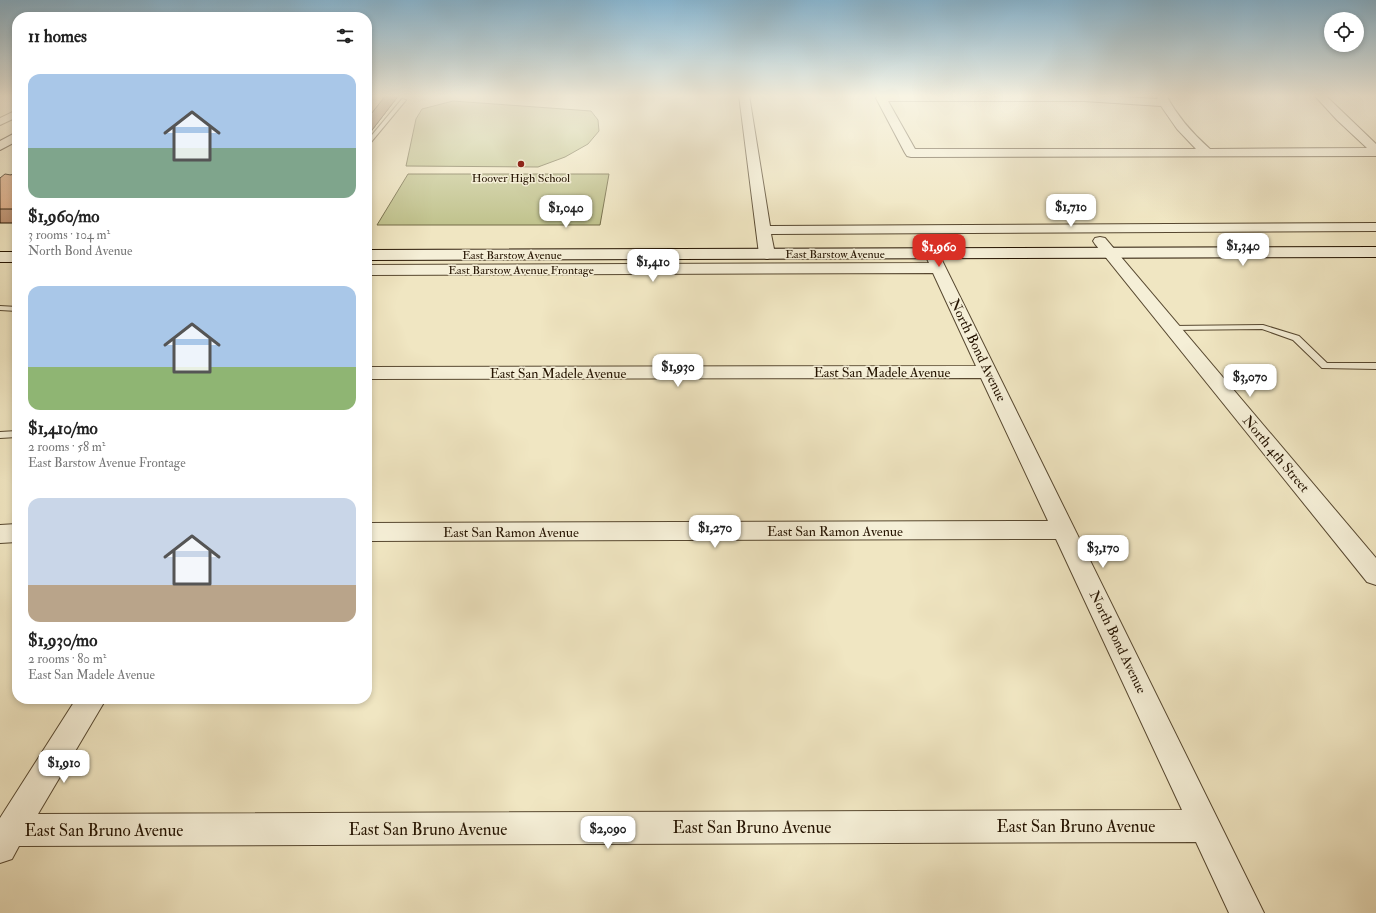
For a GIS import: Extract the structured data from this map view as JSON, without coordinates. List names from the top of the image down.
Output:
{
  "streets": {
    "main road": ["East Barstow Avenue"],
    "street": [
      "East Barstow Avenue Frontage",
      "North Bond Avenue",
      "East San Madele Avenue",
      "North 4th Street",
      "East San Ramon Avenue",
      "East San Bruno Avenue"
    ]
  },
  "crossings": [
    ["East Barstow Avenue", "East Barstow Avenue Frontage"],
    ["East Barstow Avenue", "North Bond Avenue"],
    ["East Barstow Avenue", "North 4th Street"],
    ["East Barstow Avenue Frontage", "North Bond Avenue"],
    ["North Bond Avenue", "East San Madele Avenue"],
    ["North Bond Avenue", "East San Ramon Avenue"],
    ["North Bond Avenue", "East San Bruno Avenue"]
  ],
  "places": ["Hoover High School"],
  "page": {
    "heading": "11 homes",
    "list": [
      {
        "name": "$1,960/mo",
        "note": "3 rooms · 104 m² · North Bond Avenue"
      },
      {
        "name": "$1,410/mo",
        "note": "2 rooms · 58 m² · East Barstow Avenue Frontage"
      },
      {
        "name": "$1,930/mo",
        "note": "2 rooms · 80 m² · East San Madele Avenue"
      }
    ],
    "price": [
      "$1,710",
      "$1,040",
      "$1,340",
      "$1,960",
      "$1,410",
      "$1,930",
      "$3,070",
      "$1,270",
      "$3,170",
      "$1,910",
      "$2,090"
    ]
  }
}
